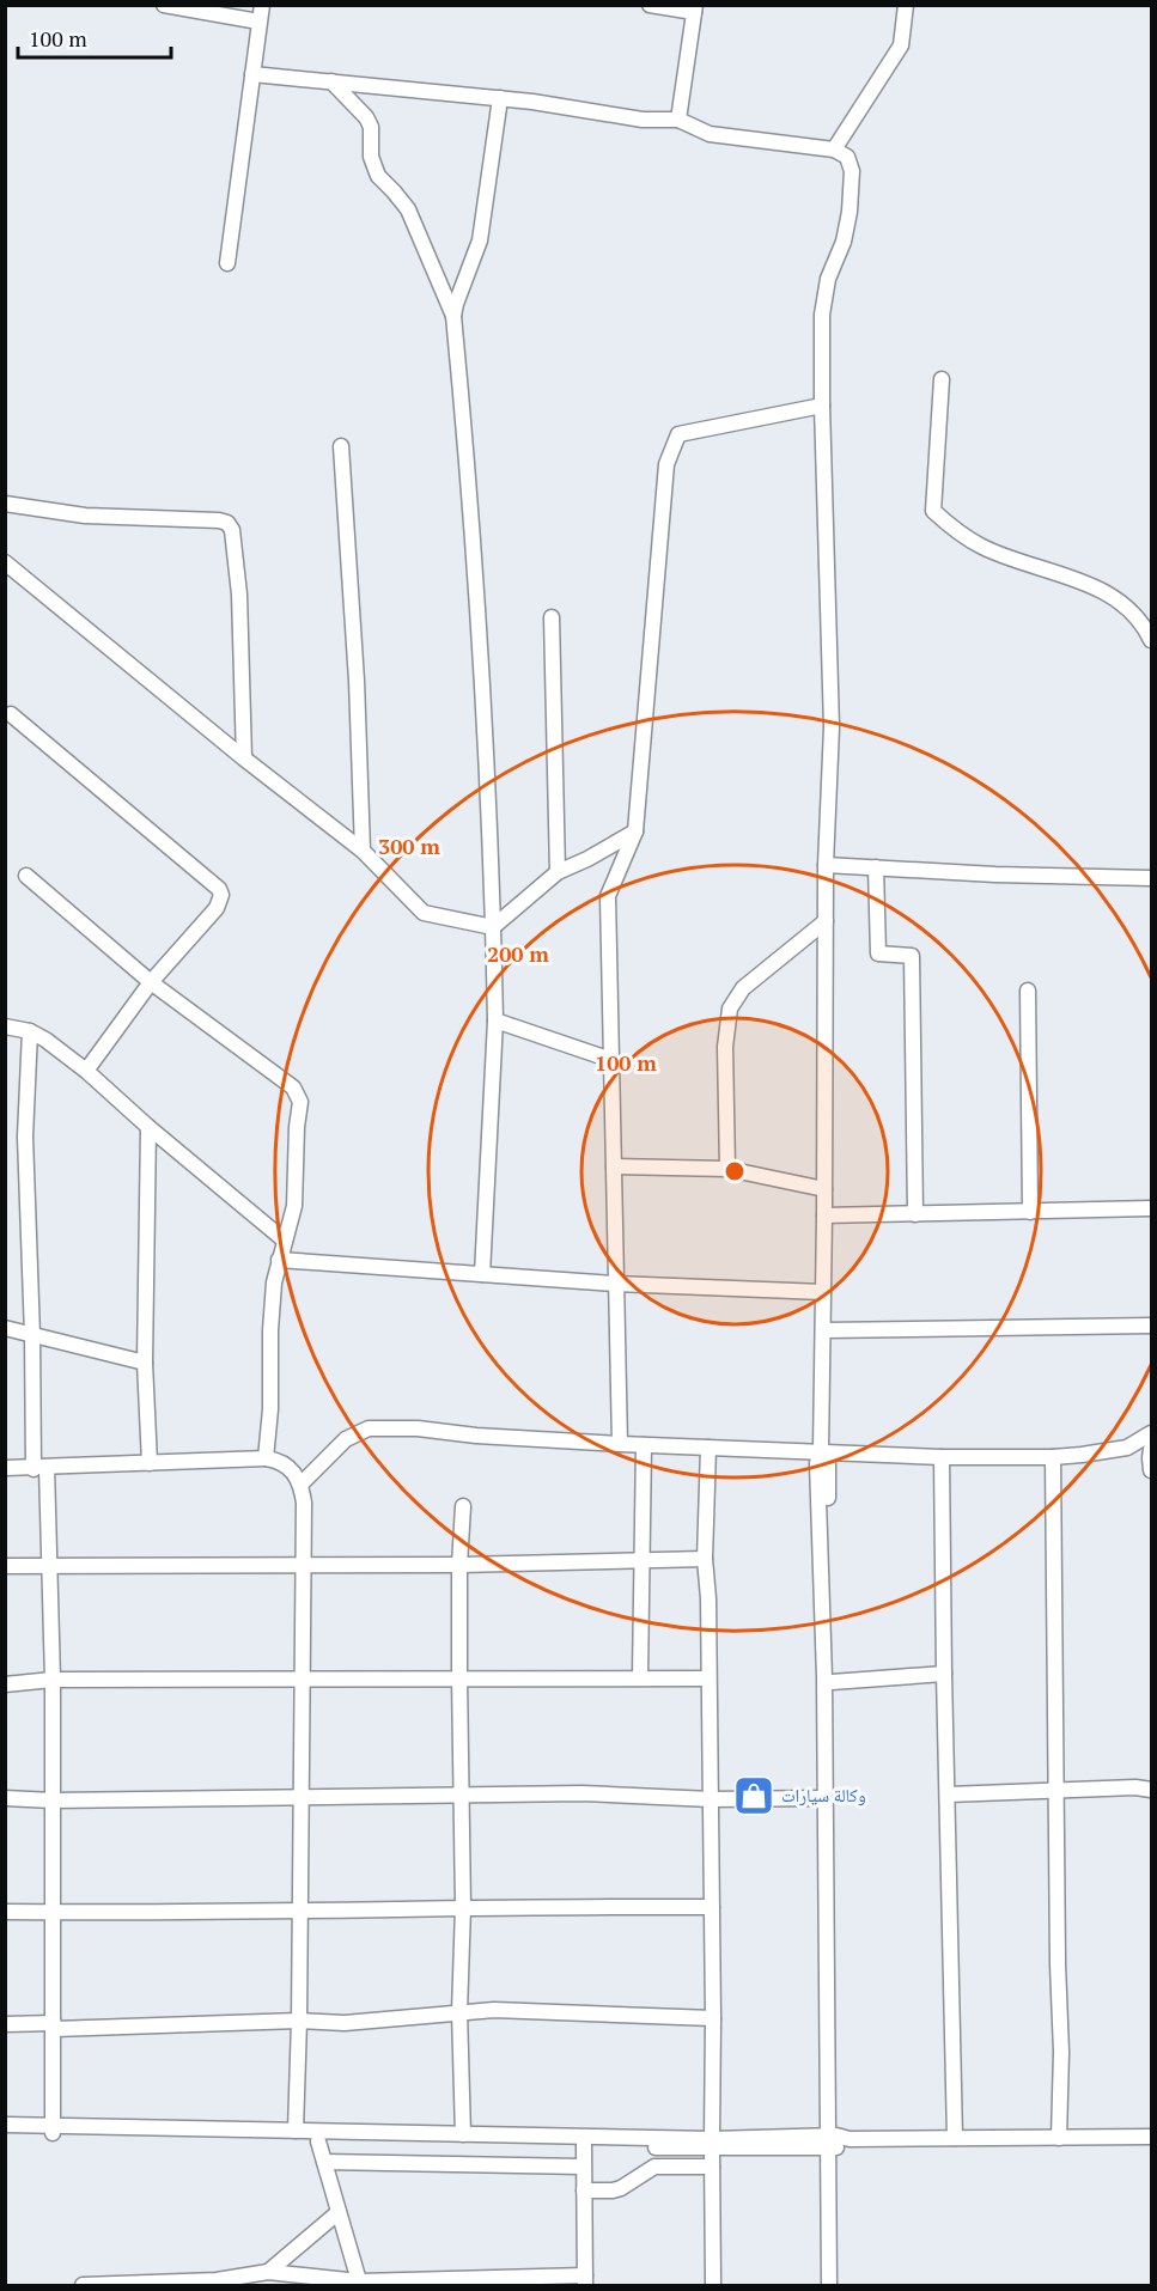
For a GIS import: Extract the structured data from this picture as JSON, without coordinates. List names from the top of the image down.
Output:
{
  "places": {
    "shop": ["وكالة سيارات"]
  },
  "scale_bar": "100 m",
  "rings": ["300 m", "200 m", "100 m"]
}
